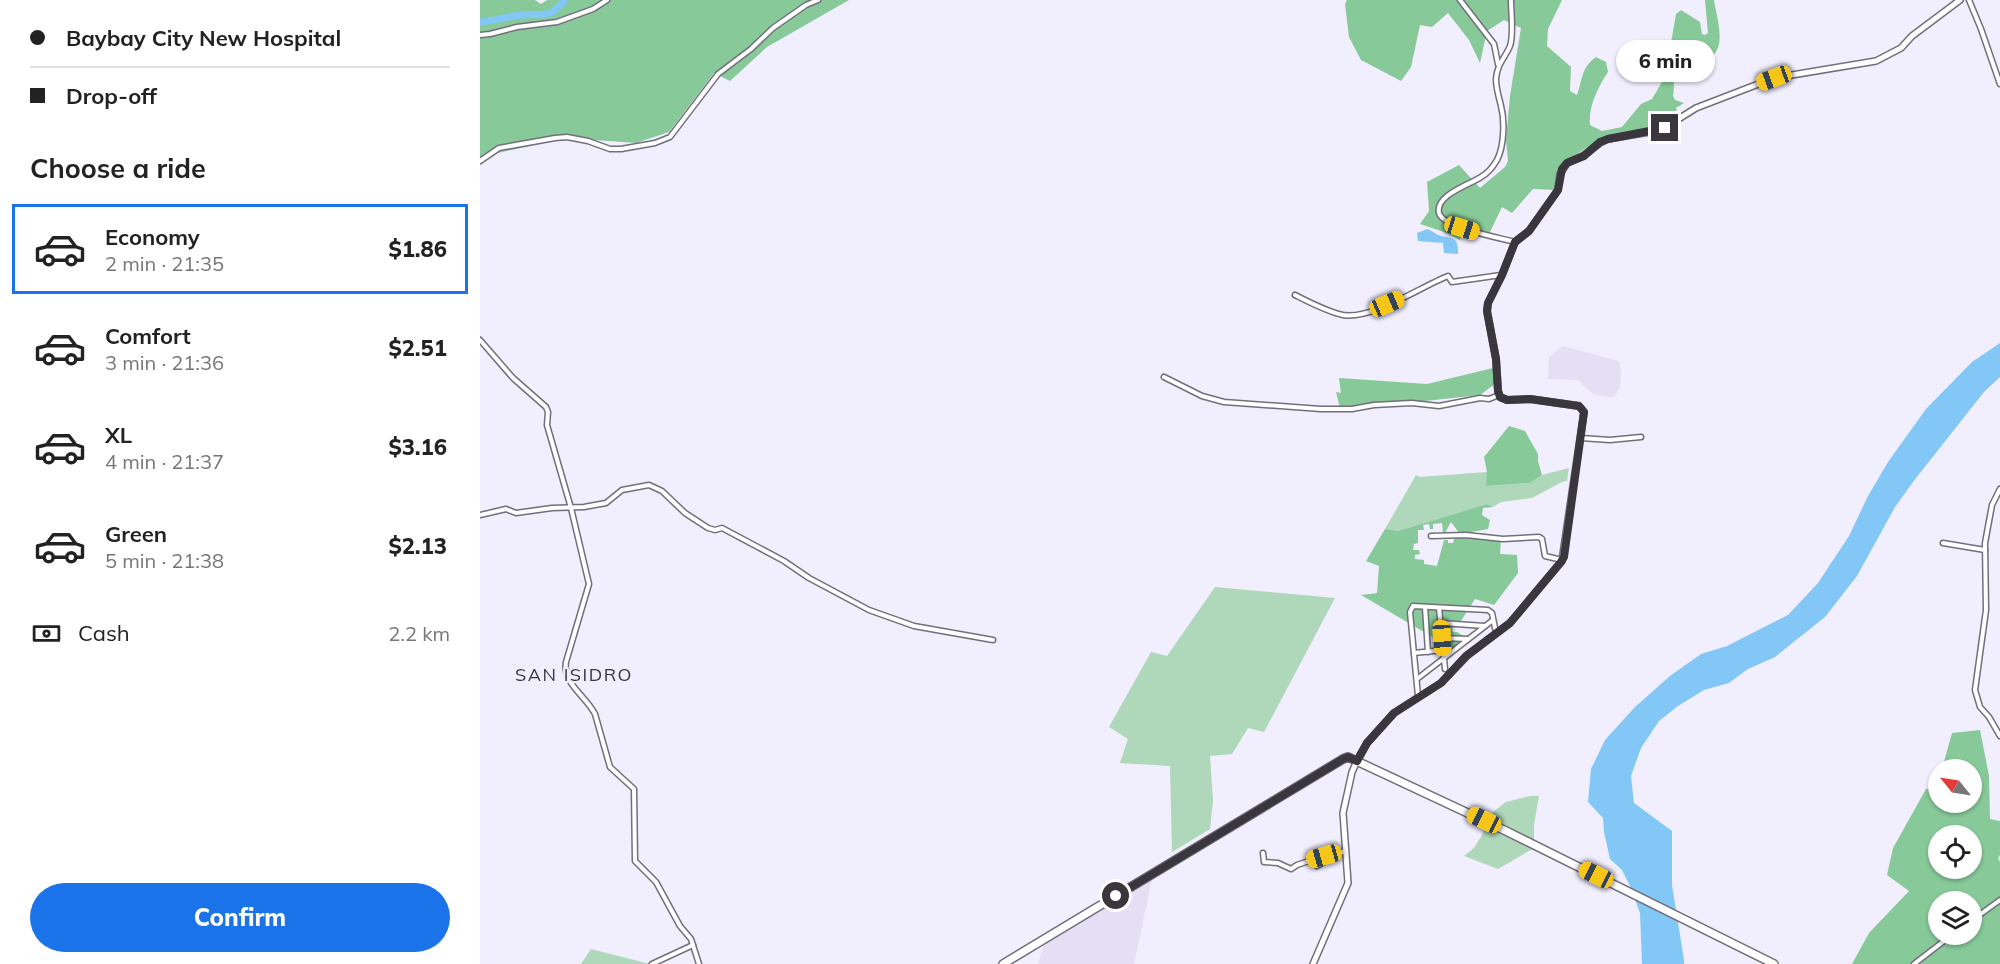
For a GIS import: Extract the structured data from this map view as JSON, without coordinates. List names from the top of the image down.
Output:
{
  "districts": ["SAN ISIDRO"],
  "north": "top left",
  "page": {
    "banner": ["Baybay City New Hospital", "Drop-off"],
    "bubble": "6 min",
    "heading": "Choose a ride",
    "list": [
      {
        "name": "Economy",
        "note": "2 min · 21:35",
        "value": "$1.86"
      },
      {
        "name": "Comfort",
        "note": "3 min · 21:36",
        "value": "$2.51"
      },
      {
        "name": "XL",
        "note": "4 min · 21:37",
        "value": "$3.16"
      },
      {
        "name": "Green",
        "note": "5 min · 21:38",
        "value": "$2.13"
      }
    ],
    "pay": ["Cash", "2.2 km"],
    "buttons": "Confirm"
  }
}
